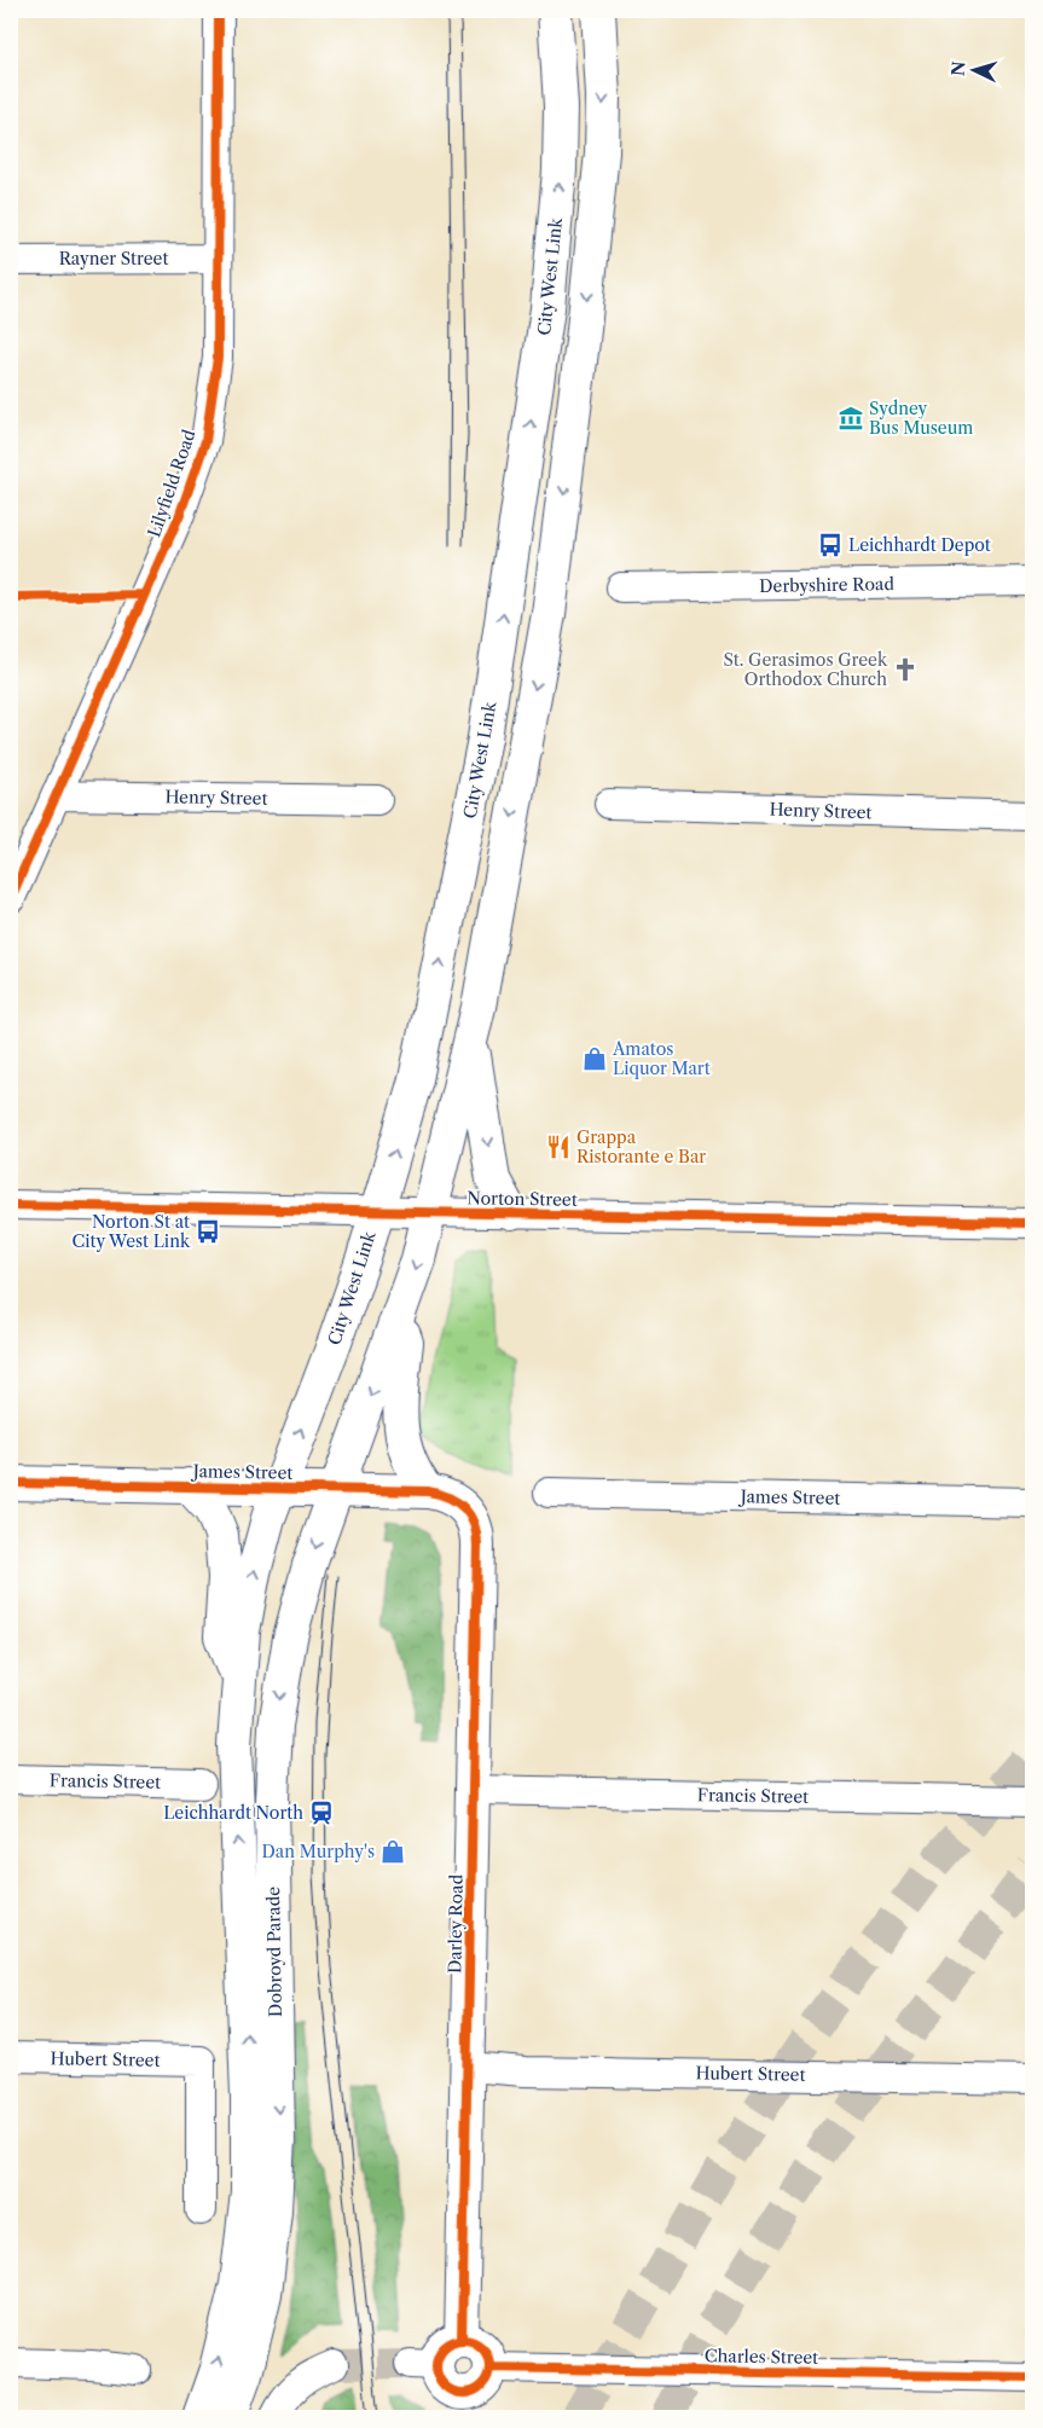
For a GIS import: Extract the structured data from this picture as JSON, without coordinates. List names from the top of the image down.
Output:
{
  "streets": {
    "main road": [
      "City West Link",
      "James Street",
      "Darley Road",
      "Dobroyd Parade"
    ],
    "street": [
      "Rayner Street",
      "Lilyfield Road",
      "Derbyshire Road",
      "Henry Street",
      "Norton Street",
      "Francis Street",
      "Hubert Street",
      "Charles Street"
    ]
  },
  "crossings": [
    ["Rayner Street", "Lilyfield Road"],
    ["City West Link", "Norton Street"],
    ["City West Link", "James Street"],
    ["City West Link", "Dobroyd Parade"],
    ["Lilyfield Road", "Henry Street"],
    ["James Street", "Darley Road"],
    ["James Street", "Dobroyd Parade"],
    ["Francis Street", "Darley Road"],
    ["Darley Road", "Hubert Street"]
  ],
  "places": {
    "museum": ["Sydney Bus Museum"],
    "bus stop": ["Leichhardt Depot", "Norton St at City West Link"],
    "church": ["St. Gerasimos Greek Orthodox Church"],
    "shop": ["Amatos Liquor Mart", "Dan Murphy's"],
    "restaurant": ["Grappa Ristorante e Bar"],
    "station": ["Leichhardt North"]
  },
  "north": "left"
}
